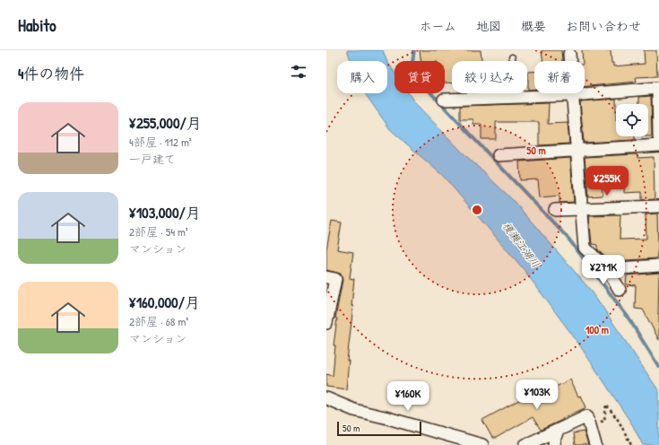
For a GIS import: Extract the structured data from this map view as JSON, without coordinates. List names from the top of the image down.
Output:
{
  "water": ["榎瀬江湖川"],
  "scale_bar": "50 m",
  "page": {
    "header": "Habito",
    "nav": [
      "ホーム",
      "地図",
      "概要",
      "お問い合わせ"
    ],
    "heading": "4件の物件",
    "chip": [
      "購入",
      "賃貸",
      "絞り込み",
      "新着"
    ],
    "list": [
      {
        "name": "¥255,000/月",
        "note": "4部屋 · 112 m² · 一戸建て"
      },
      {
        "name": "¥103,000/月",
        "note": "2部屋 · 54 m² · マンション"
      },
      {
        "name": "¥160,000/月",
        "note": "2部屋 · 68 m² · マンション"
      }
    ],
    "price": [
      "¥255K",
      "¥271K",
      "¥103K",
      "¥160K"
    ],
    "scale": "50 m"
  },
  "rings": ["50 m", "100 m"]
}
